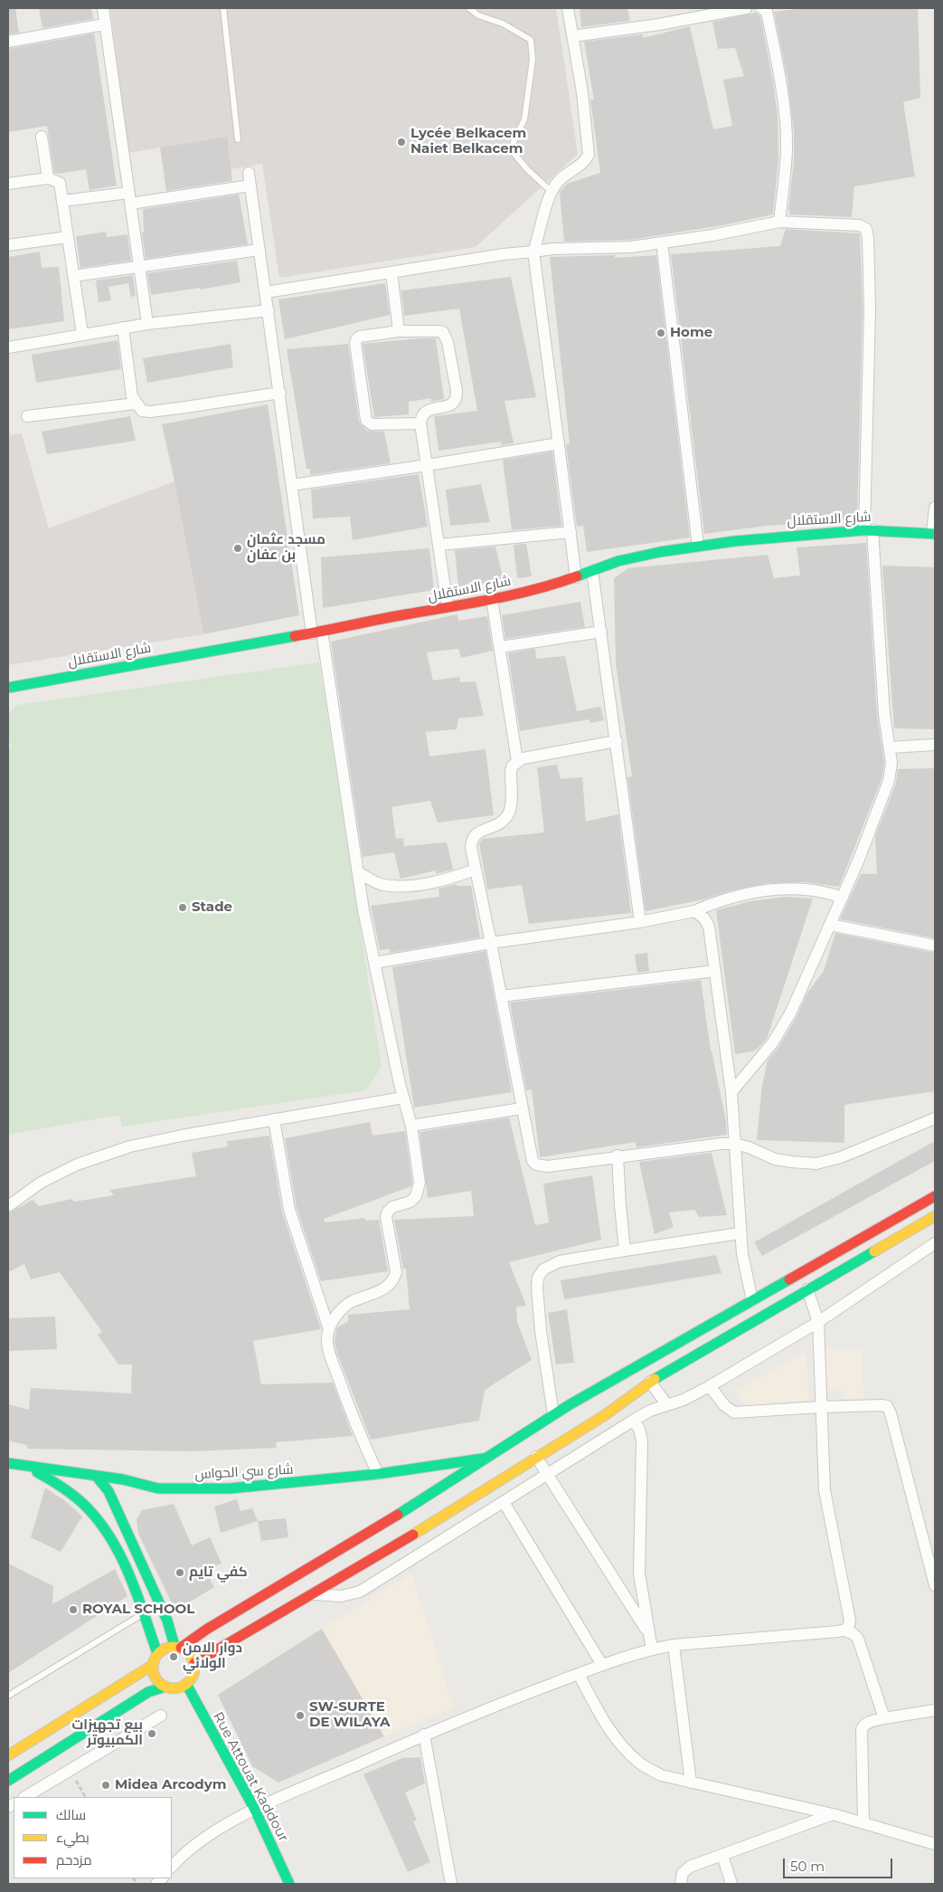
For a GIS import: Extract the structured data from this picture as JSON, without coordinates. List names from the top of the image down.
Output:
{
  "streets": {
    "main road": ["شارع الاستقلال", "شارع سي الحواس", "Rue Attouat Kaddour"]
  },
  "places": [
    "Lycée Belkacem Naiet Belkacem",
    "Home",
    "مسجد عثمان بن عفان",
    "Stade",
    "كفي تايم",
    "ROYAL SCHOOL",
    "دوار الامن الولائي",
    "SW-SURTE DE WILAYA",
    "بيع تجهيزات الكمبيوتر",
    "Midea Arcodym"
  ],
  "legend": ["سالك", "بطيء", "مزدحم"],
  "scale_bar": "50 m"
}
